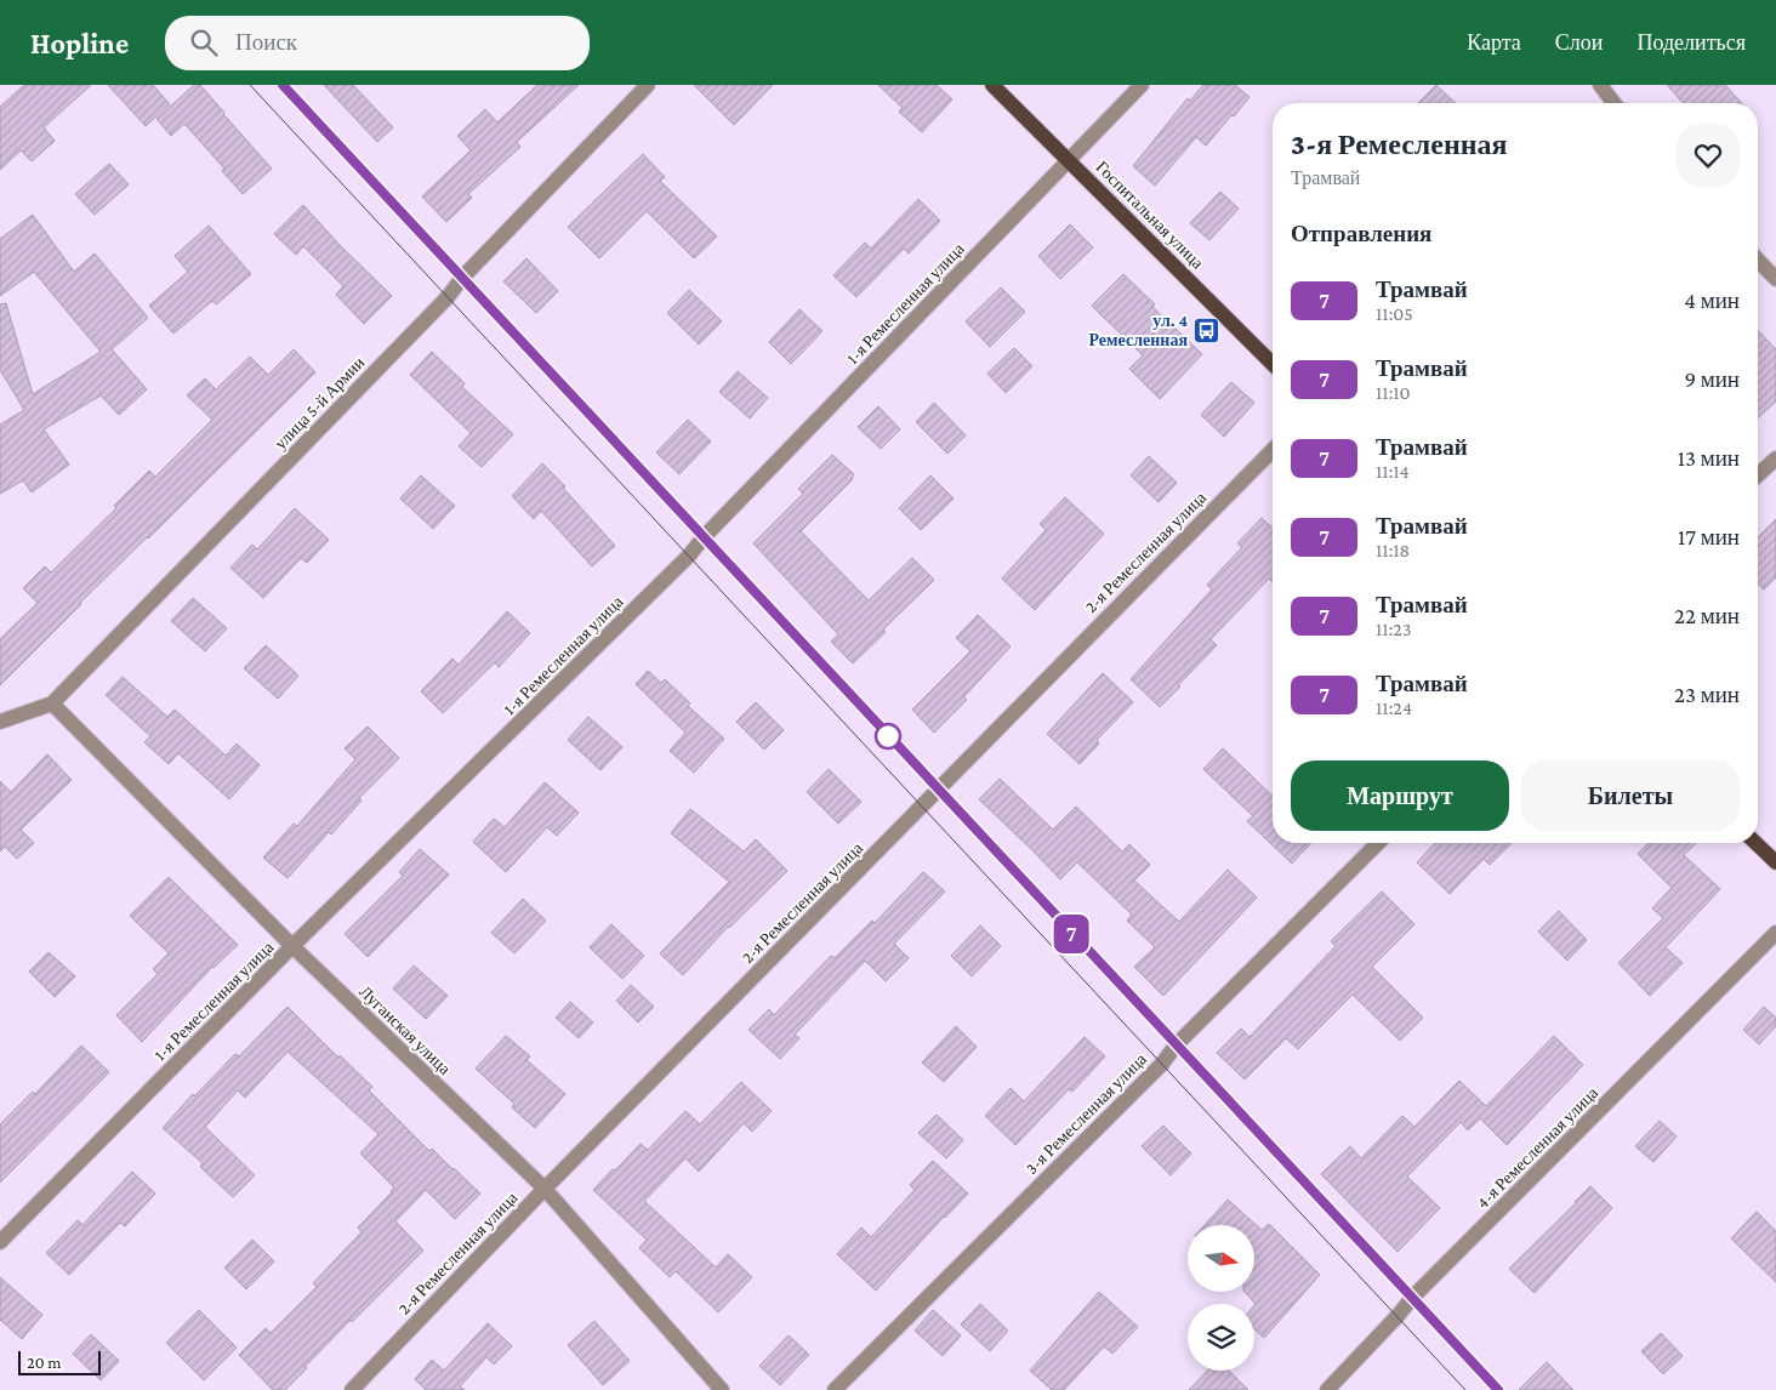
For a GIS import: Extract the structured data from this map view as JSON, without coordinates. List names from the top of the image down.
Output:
{
  "streets": {
    "main road": ["Госпитальная улица"],
    "street": [
      "1-я Ремесленная улица",
      "улица 5-й Армии",
      "2-я Ремесленная улица",
      "Луганская улица",
      "3-я Ремесленная улица",
      "4-я Ремесленная улица"
    ]
  },
  "crossings": [
    ["Госпитальная улица", "1-я Ремесленная улица"],
    ["1-я Ремесленная улица", "Луганская улица"],
    ["улица 5-й Армии", "Луганская улица"],
    ["2-я Ремесленная улица", "Луганская улица"]
  ],
  "places": {
    "bus stop": ["ул. 4 Ремесленная"]
  },
  "lines": ["tram line 7"],
  "scale_bar": "20 m",
  "north": "right",
  "page": {
    "header": "Hopline",
    "search": "Поиск",
    "nav": ["Карта", "Слои", "Поделиться"],
    "on_map": "7",
    "heading": [
      ["3-я Ремесленная", "Трамвай"],
      "Отправления"
    ],
    "list": [
      {
        "mark": "7",
        "name": "Трамвай",
        "note": "11:05",
        "value": "4 мин"
      },
      {
        "mark": "7",
        "name": "Трамвай",
        "note": "11:10",
        "value": "9 мин"
      },
      {
        "mark": "7",
        "name": "Трамвай",
        "note": "11:14",
        "value": "13 мин"
      },
      {
        "mark": "7",
        "name": "Трамвай",
        "note": "11:18",
        "value": "17 мин"
      },
      {
        "mark": "7",
        "name": "Трамвай",
        "note": "11:23",
        "value": "22 мин"
      },
      {
        "mark": "7",
        "name": "Трамвай",
        "note": "11:24",
        "value": "23 мин"
      }
    ],
    "buttons": ["Маршрут", "Билеты"],
    "scale": "20 m"
  }
}
